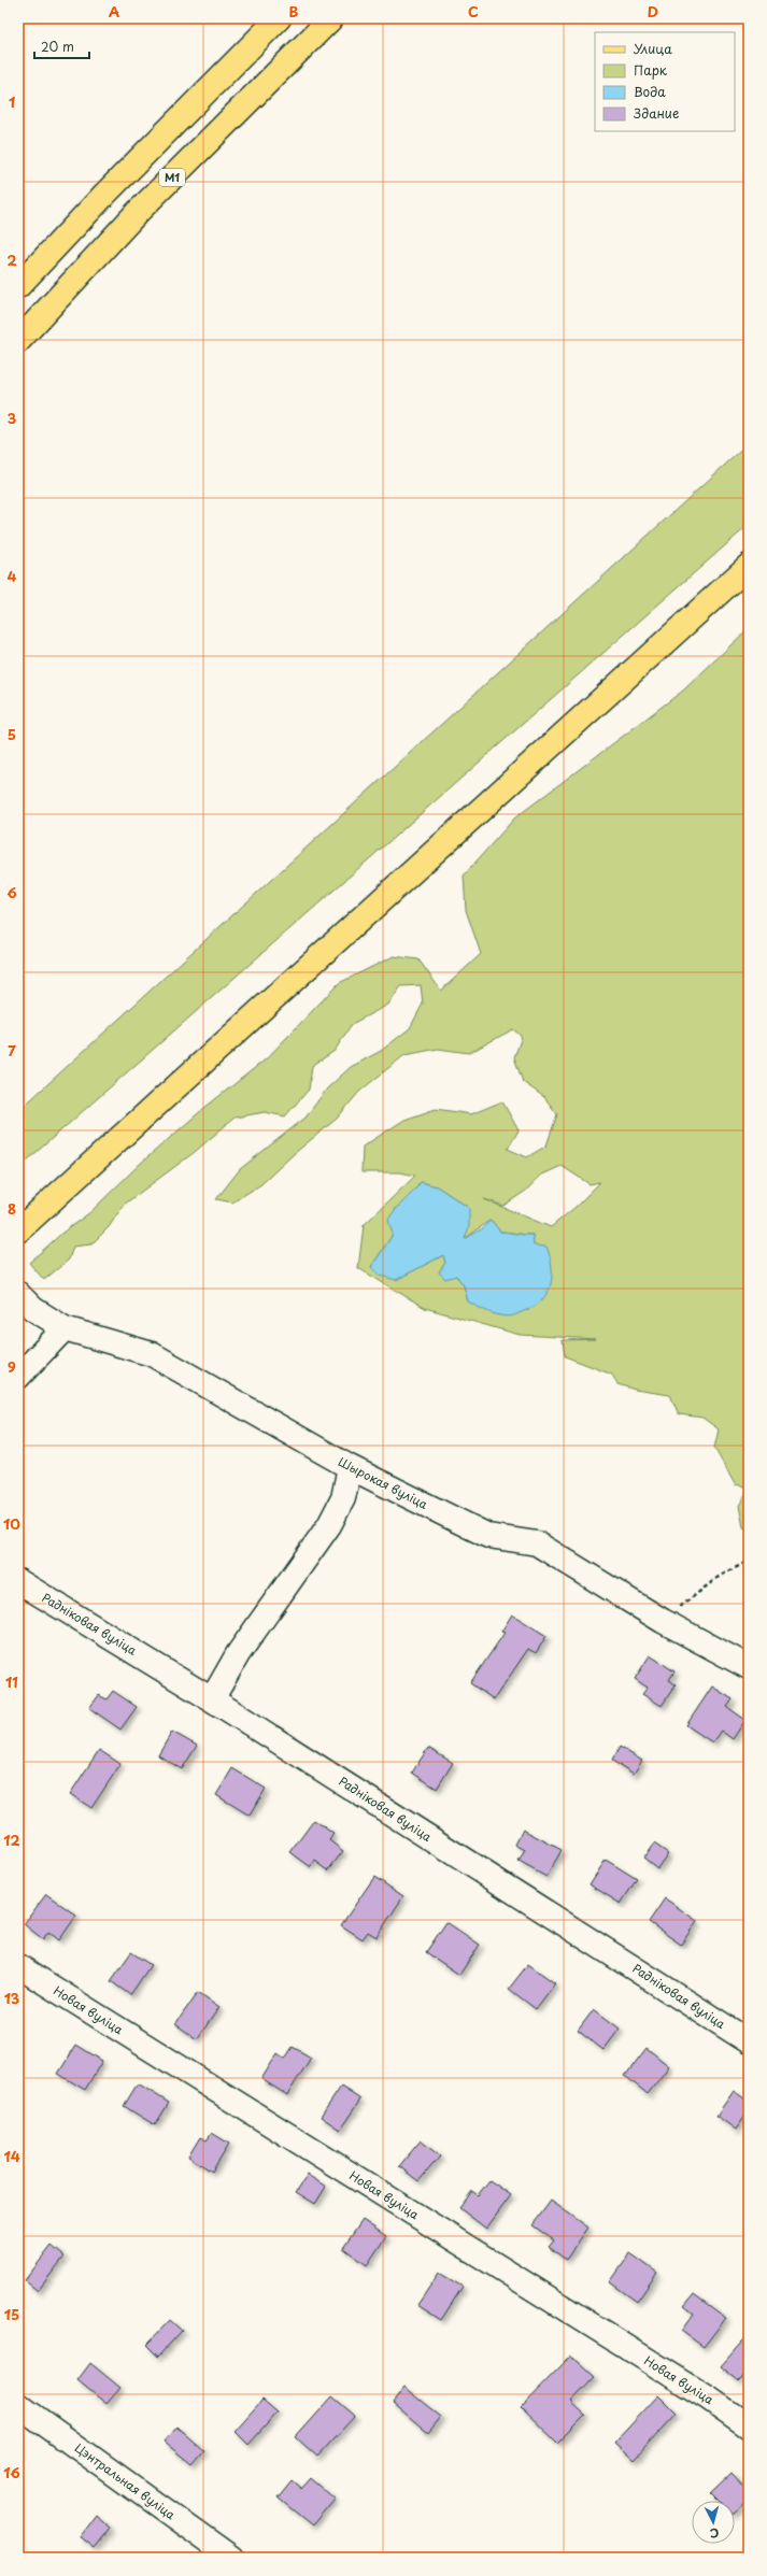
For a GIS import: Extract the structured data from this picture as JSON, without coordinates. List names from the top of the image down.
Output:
{
  "streets": {
    "main road": ["М1"],
    "street": [
      "Шырокая вуліца",
      "Радніковая вуліца",
      "Новая вуліца",
      "Цэнтральная вуліца"
    ]
  },
  "legend": [
    "Улица",
    "Парк",
    "Вода",
    "Здание"
  ],
  "scale_bar": "20 m",
  "north": "bottom",
  "grid": {
    "columns": [
      "A",
      "B",
      "C",
      "D"
    ],
    "rows": [
      "1",
      "2",
      "3",
      "4",
      "5",
      "6",
      "7",
      "8",
      "9",
      "10",
      "11",
      "12",
      "13",
      "14",
      "15",
      "16"
    ]
  }
}
